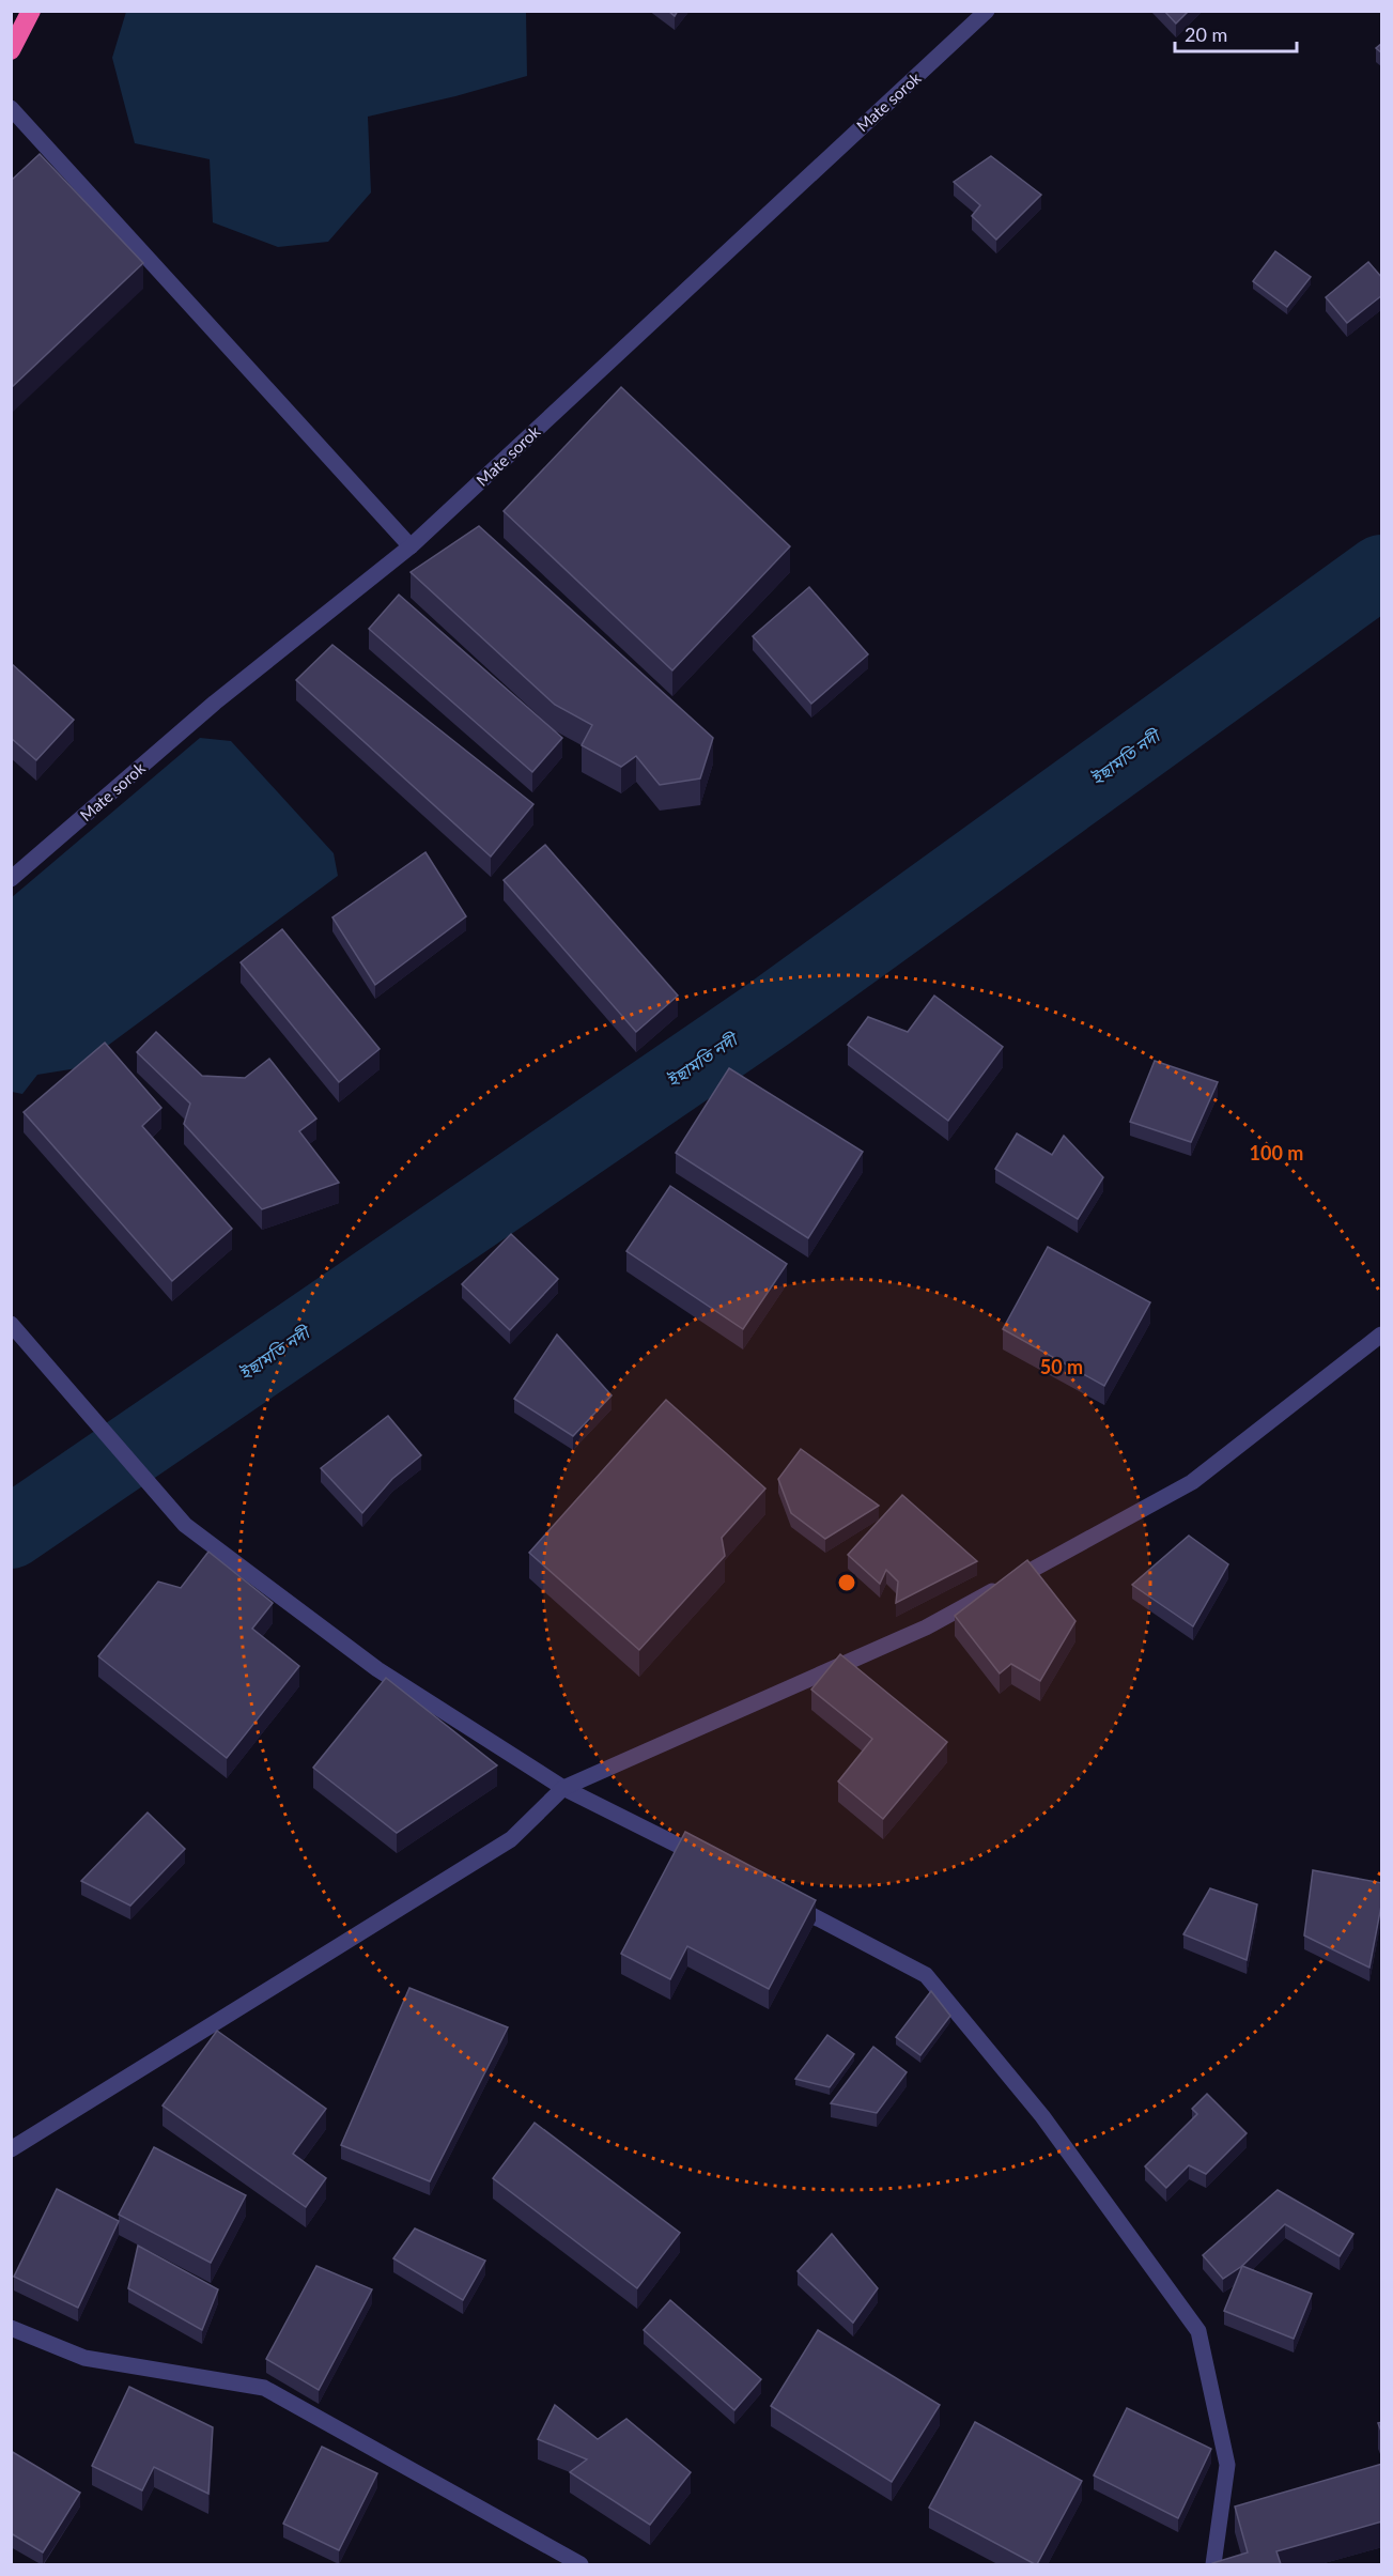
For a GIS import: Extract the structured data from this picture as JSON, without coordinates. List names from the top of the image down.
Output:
{
  "streets": {
    "street": ["Mate sorok"]
  },
  "water": ["ইছামতি নদী"],
  "scale_bar": "20 m",
  "rings": ["100 m", "50 m"]
}
